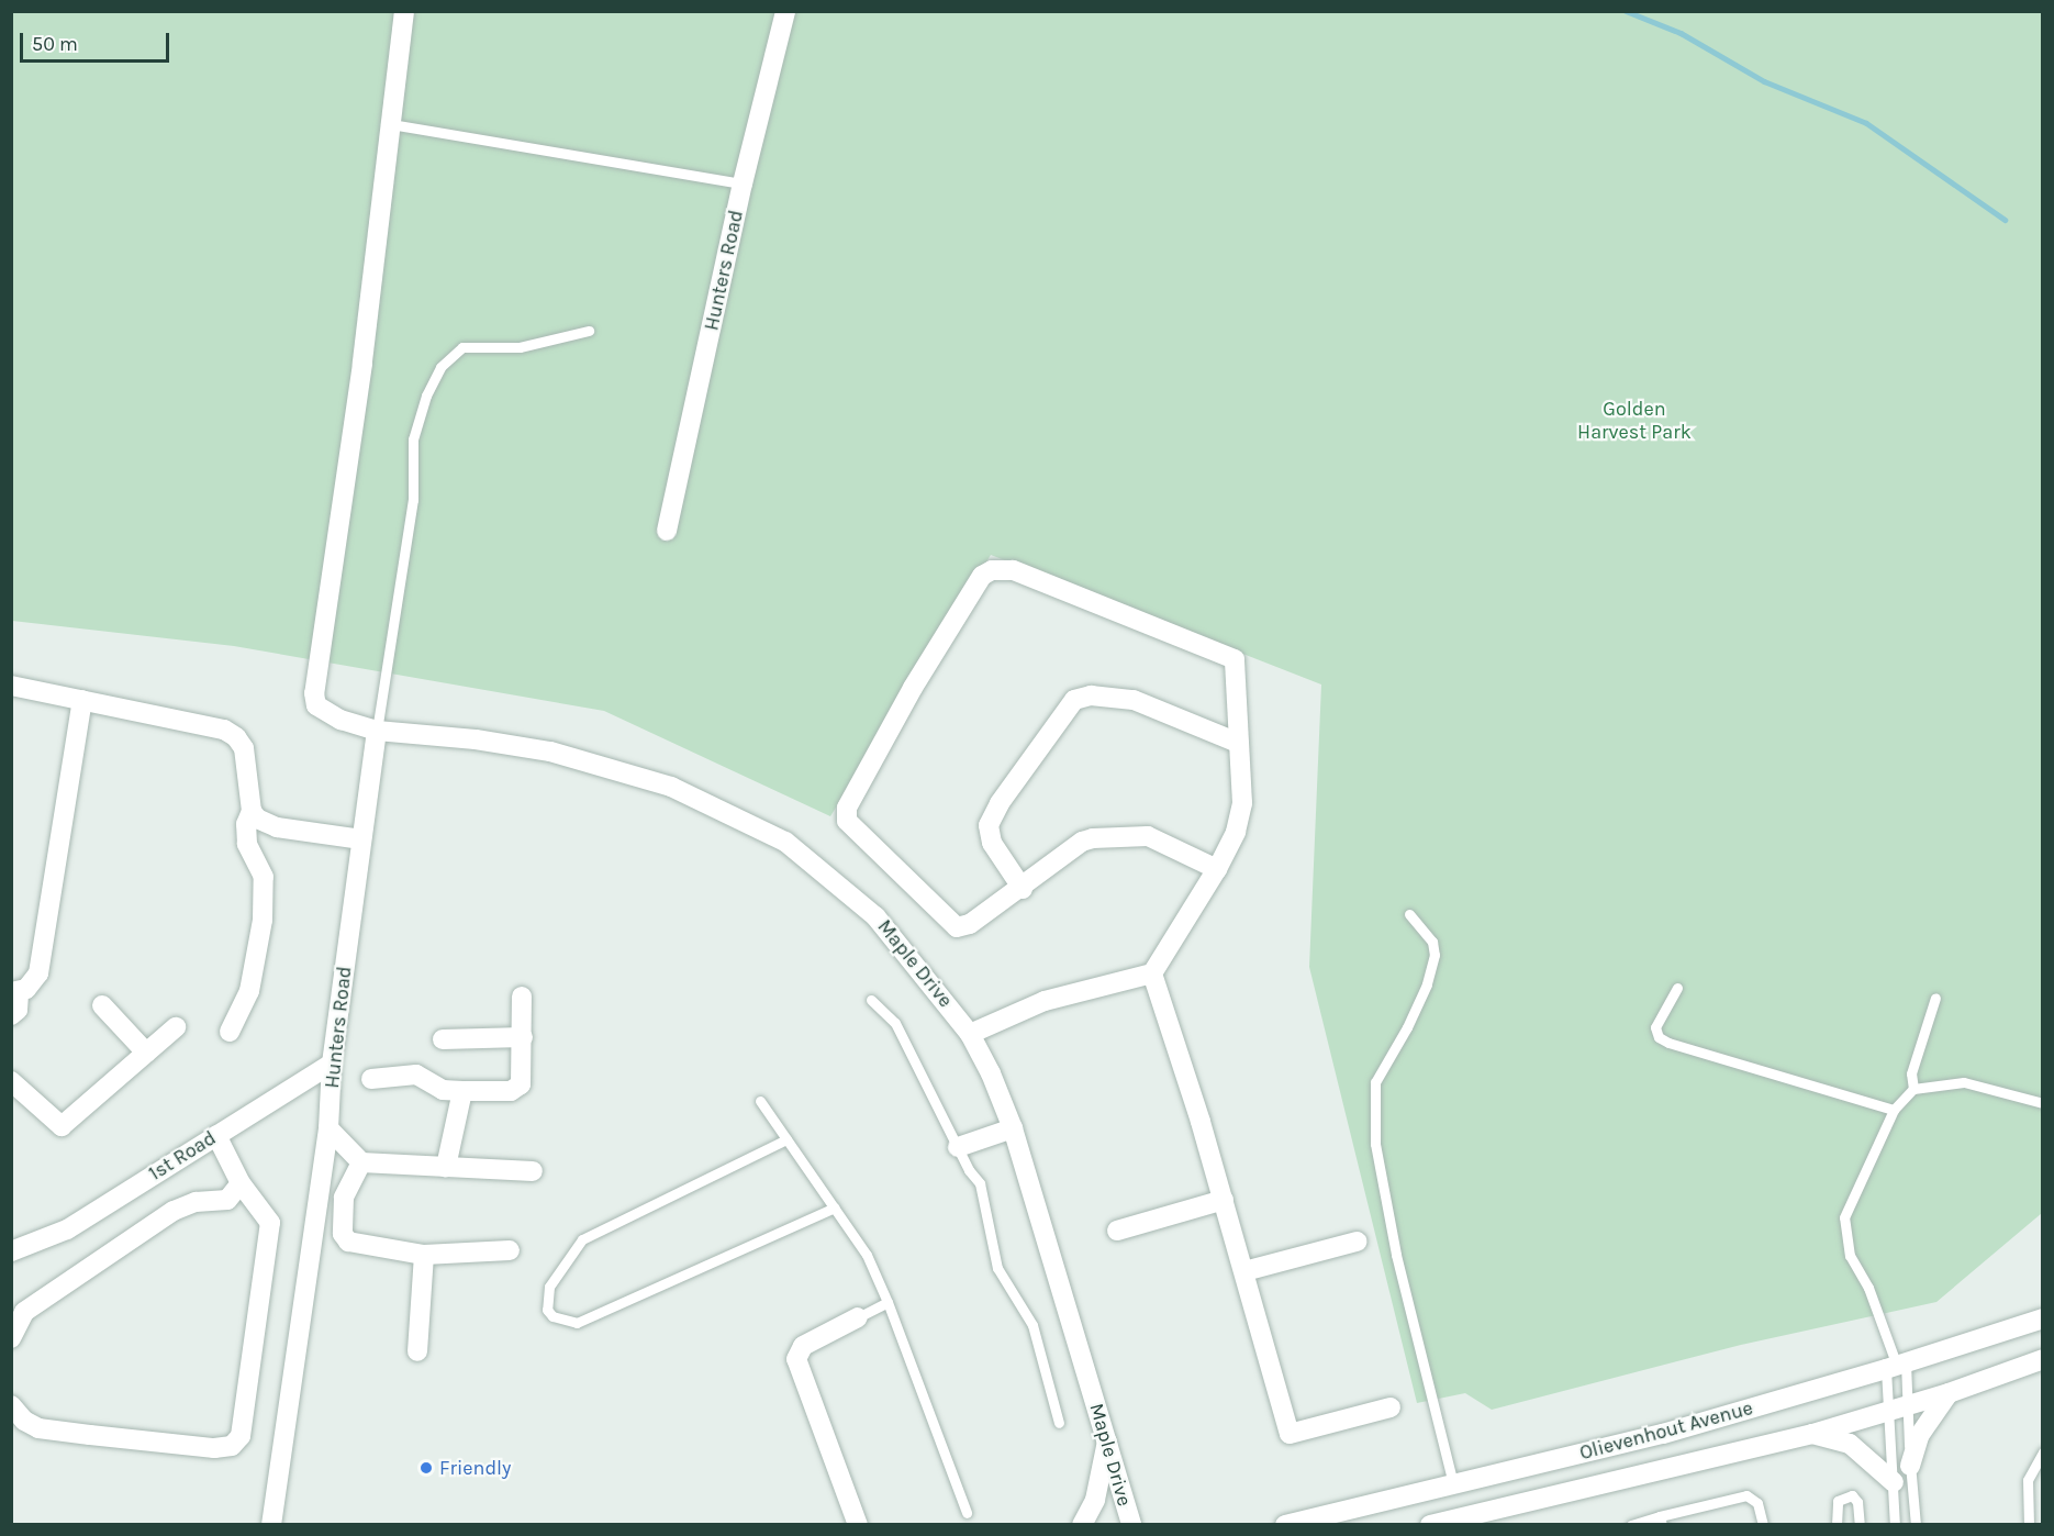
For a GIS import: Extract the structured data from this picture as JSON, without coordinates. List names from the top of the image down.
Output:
{
  "streets": {
    "street": [
      "Hunters Road",
      "Maple Drive",
      "1st Road",
      "Olievenhout Avenue"
    ]
  },
  "crossings": [
    ["Hunters Road", "Maple Drive"],
    ["Hunters Road", "1st Road"]
  ],
  "parks": ["Golden Harvest Park"],
  "places": ["Friendly"],
  "scale_bar": "50 m"
}
